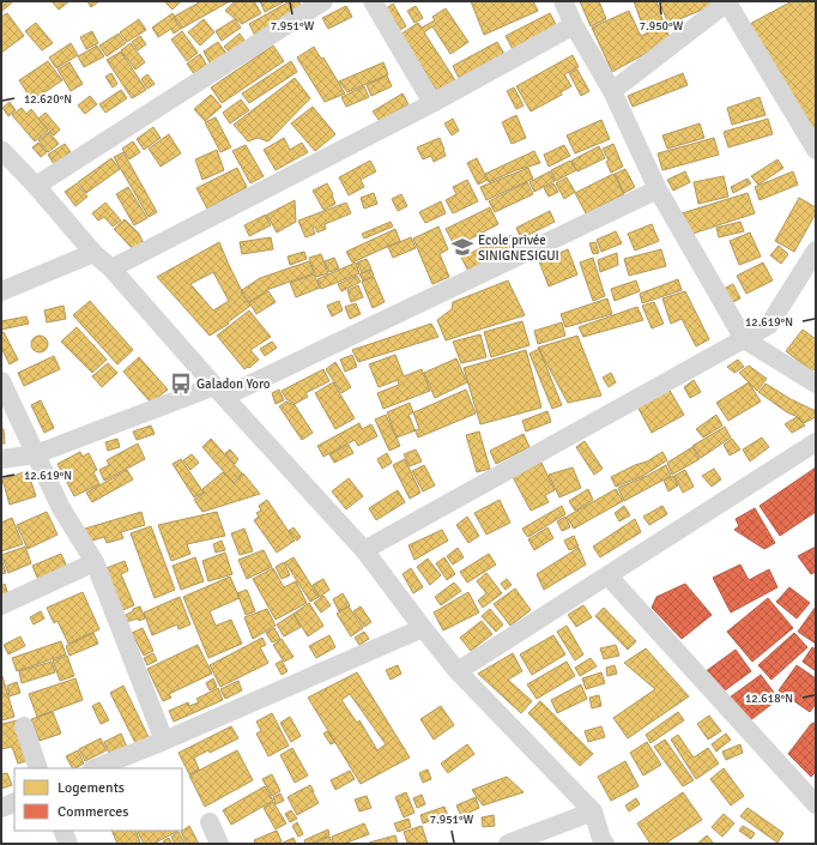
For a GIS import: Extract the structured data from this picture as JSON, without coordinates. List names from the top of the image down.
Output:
{
  "places": {
    "school or university": ["Ecole privée SINIGNESIGUI"],
    "bus stop": ["Galadon Yoro"]
  },
  "legend": ["Logements", "Commerces"],
  "coordinates": [
    "7.951°W",
    "7.950°W",
    "12.620°N",
    "12.619°N",
    "12.618°N"
  ]
}
